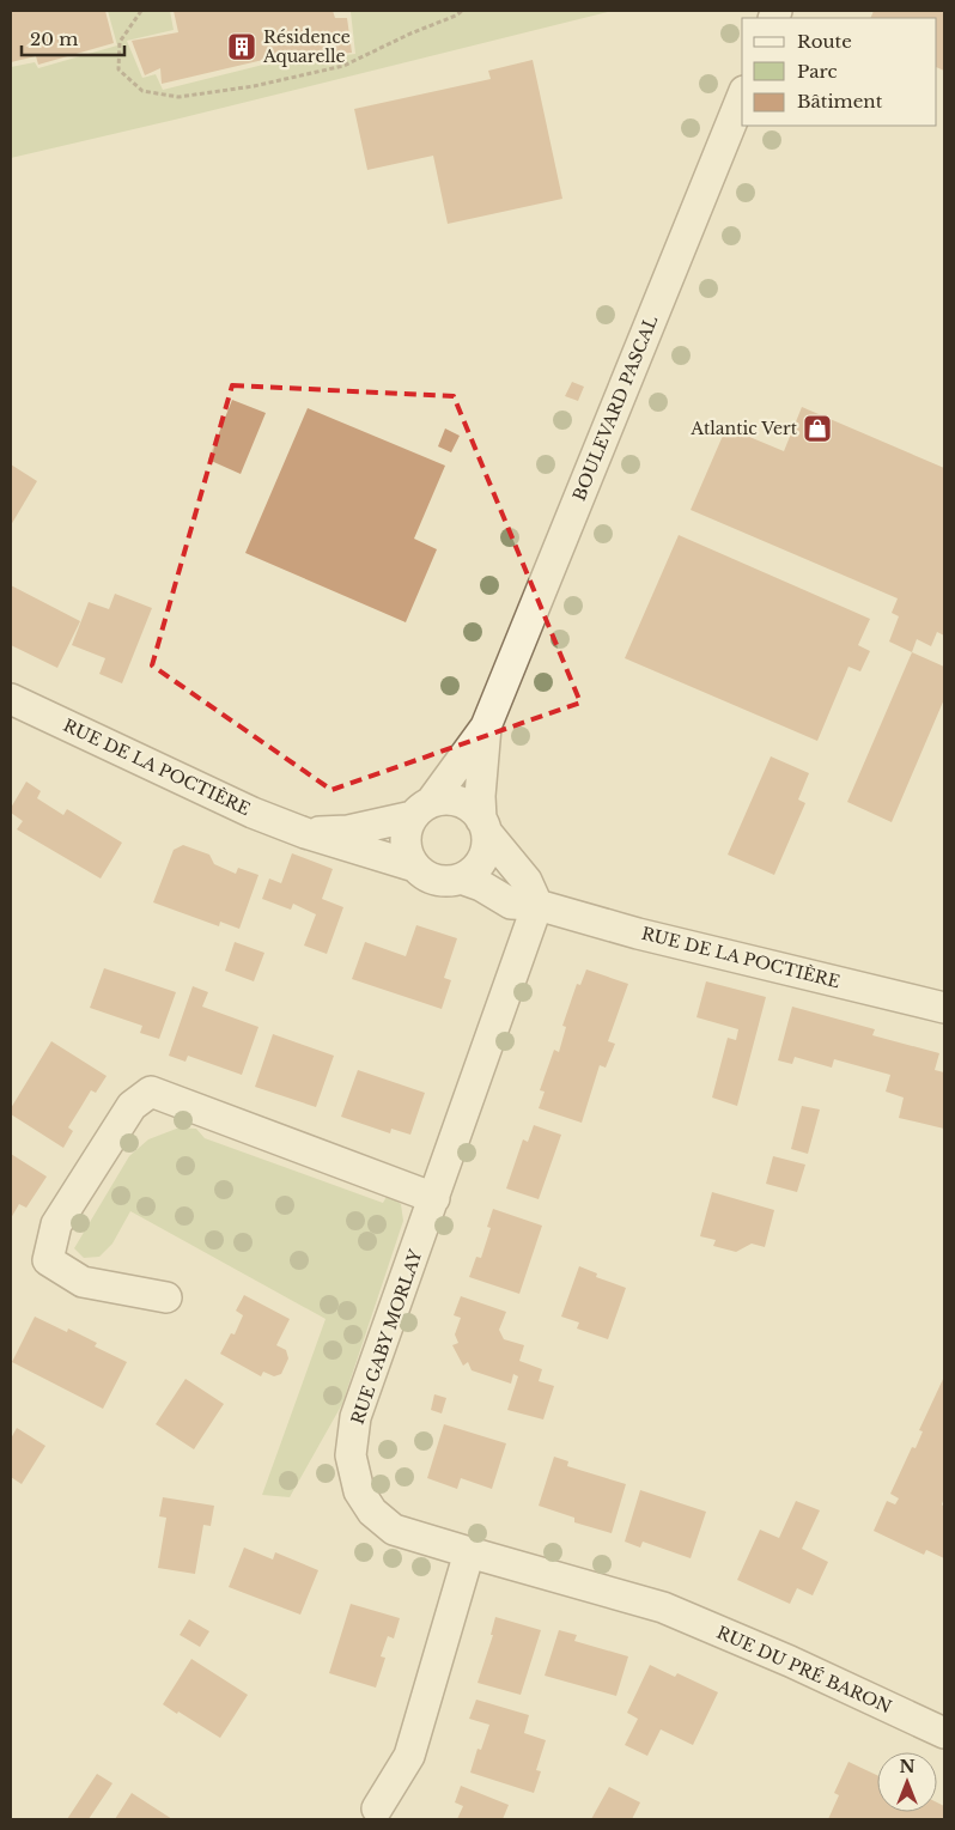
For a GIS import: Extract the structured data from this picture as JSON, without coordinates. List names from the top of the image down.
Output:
{
  "streets": {
    "street": [
      "BOULEVARD PASCAL",
      "RUE DE LA POCTIÈRE",
      "RUE GABY MORLAY",
      "RUE DU PRÉ BARON"
    ]
  },
  "crossings": [
    ["BOULEVARD PASCAL", "RUE DE LA POCTIÈRE"],
    ["RUE DE LA POCTIÈRE", "RUE GABY MORLAY"],
    ["RUE GABY MORLAY", "RUE DU PRÉ BARON"]
  ],
  "places": {
    "building": ["Résidence Aquarelle"],
    "shop": ["Atlantic Vert"]
  },
  "legend": ["Route", "Parc", "Bâtiment"],
  "scale_bar": "20 m",
  "north": "top"
}
